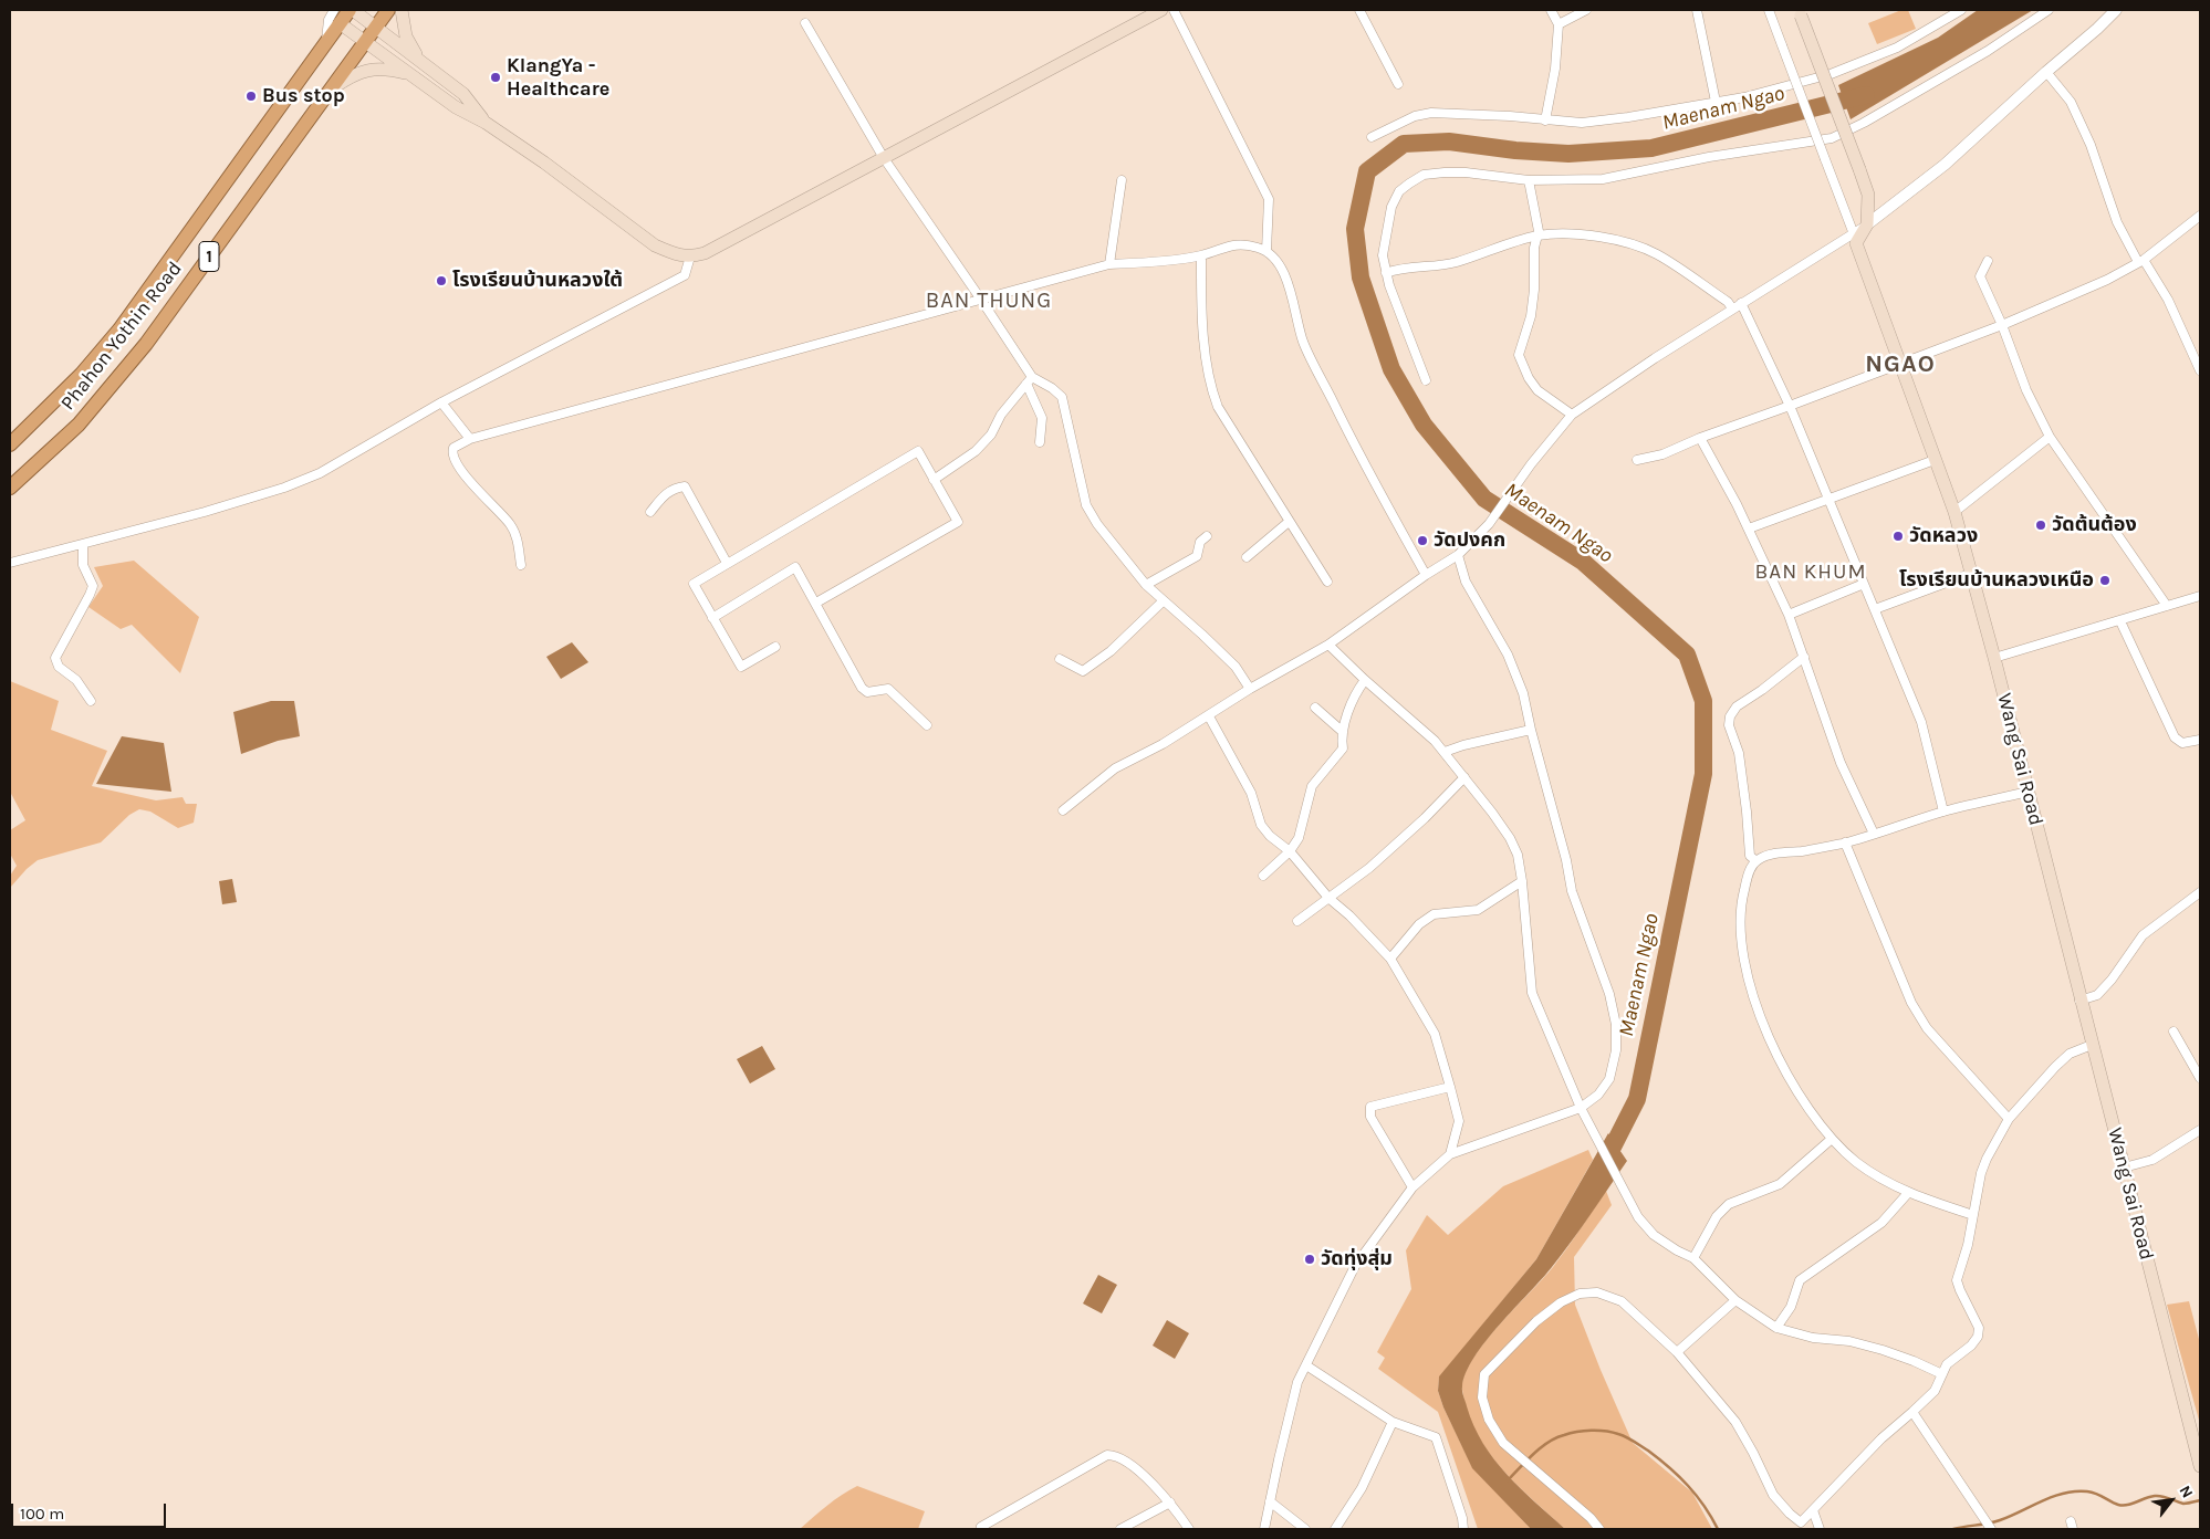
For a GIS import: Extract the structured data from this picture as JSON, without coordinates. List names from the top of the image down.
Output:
{
  "streets": {
    "highway": ["1", "Phahon Yothin Road"],
    "main road": ["Wang Sai Road"]
  },
  "districts": ["BAN THUNG", "NGAO", "BAN KHUM"],
  "water": ["Maenam Ngao"],
  "places": [
    "KlangYa - Healthcare",
    "Bus stop",
    "โรงเรียนบ้านหลวงใต้",
    "วัดต้นต้อง",
    "วัดหลวง",
    "วัดปงคก",
    "โรงเรียนบ้านหลวงเหนือ",
    "วัดทุ่งสุ่ม"
  ],
  "scale_bar": "100 m",
  "north": "top right"
}
